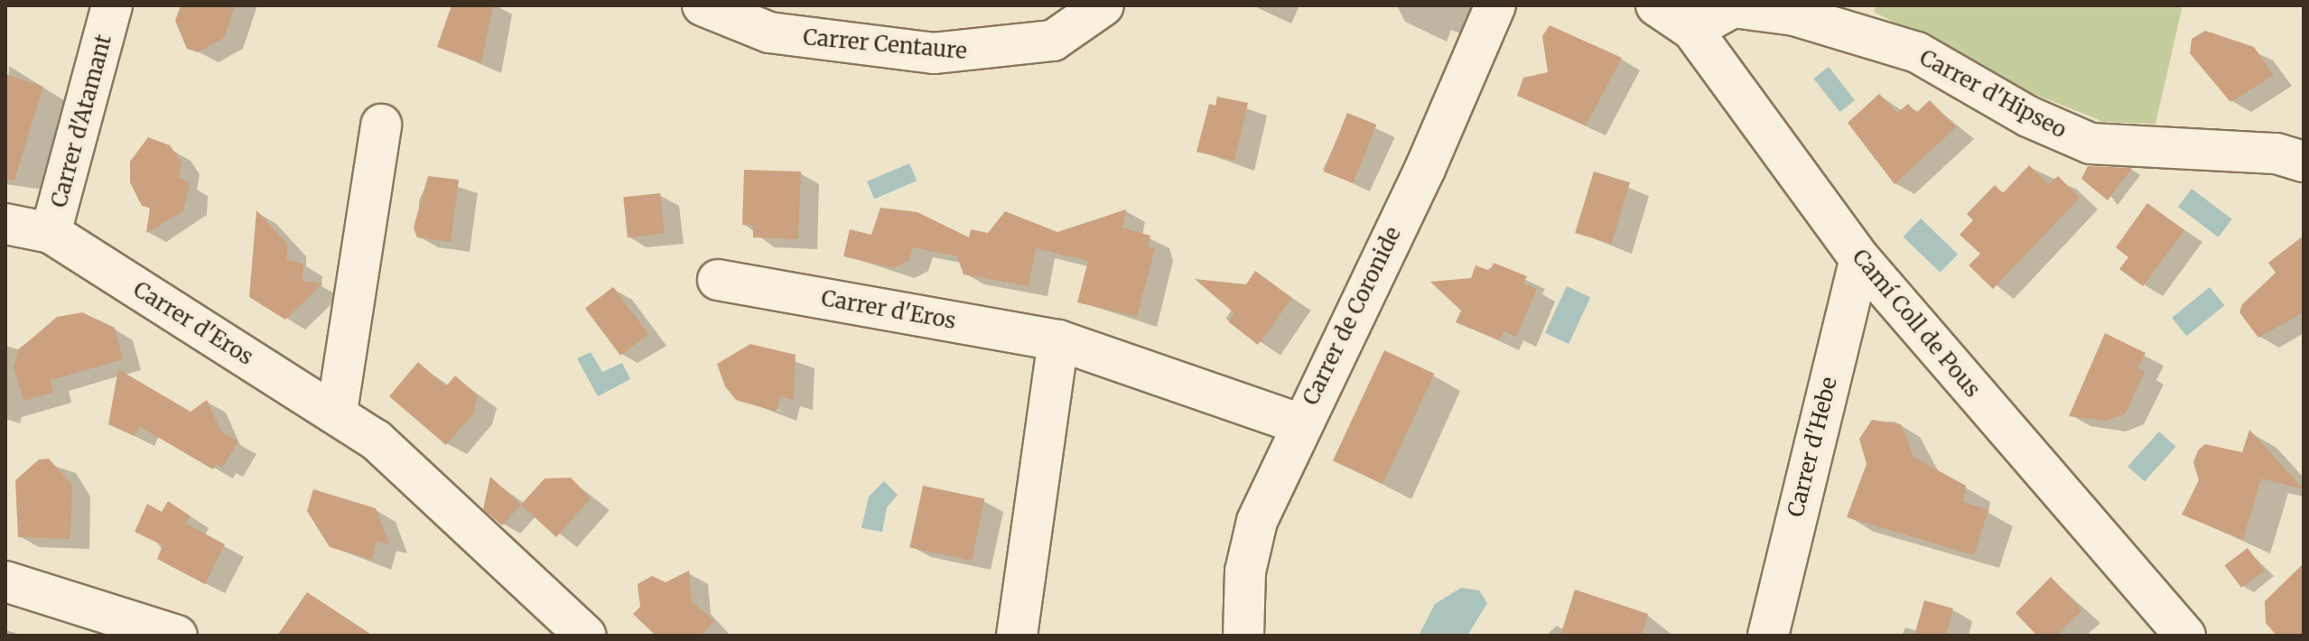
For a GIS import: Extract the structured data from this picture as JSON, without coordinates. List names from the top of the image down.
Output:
{
  "streets": {
    "street": [
      "Carrer Centaure",
      "Carrer d'Hipseo",
      "Carrer d'Atamant",
      "Carrer d'Eros",
      "Carrer de Coronide",
      "Camí Coll de Pous",
      "Carrer d'Hebe"
    ]
  },
  "crossings": [
    ["Carrer d'Hipseo", "Camí Coll de Pous"],
    ["Carrer d'Atamant", "Carrer d'Eros"],
    ["Carrer d'Eros", "Carrer de Coronide"],
    ["Camí Coll de Pous", "Carrer d'Hebe"]
  ]
}
